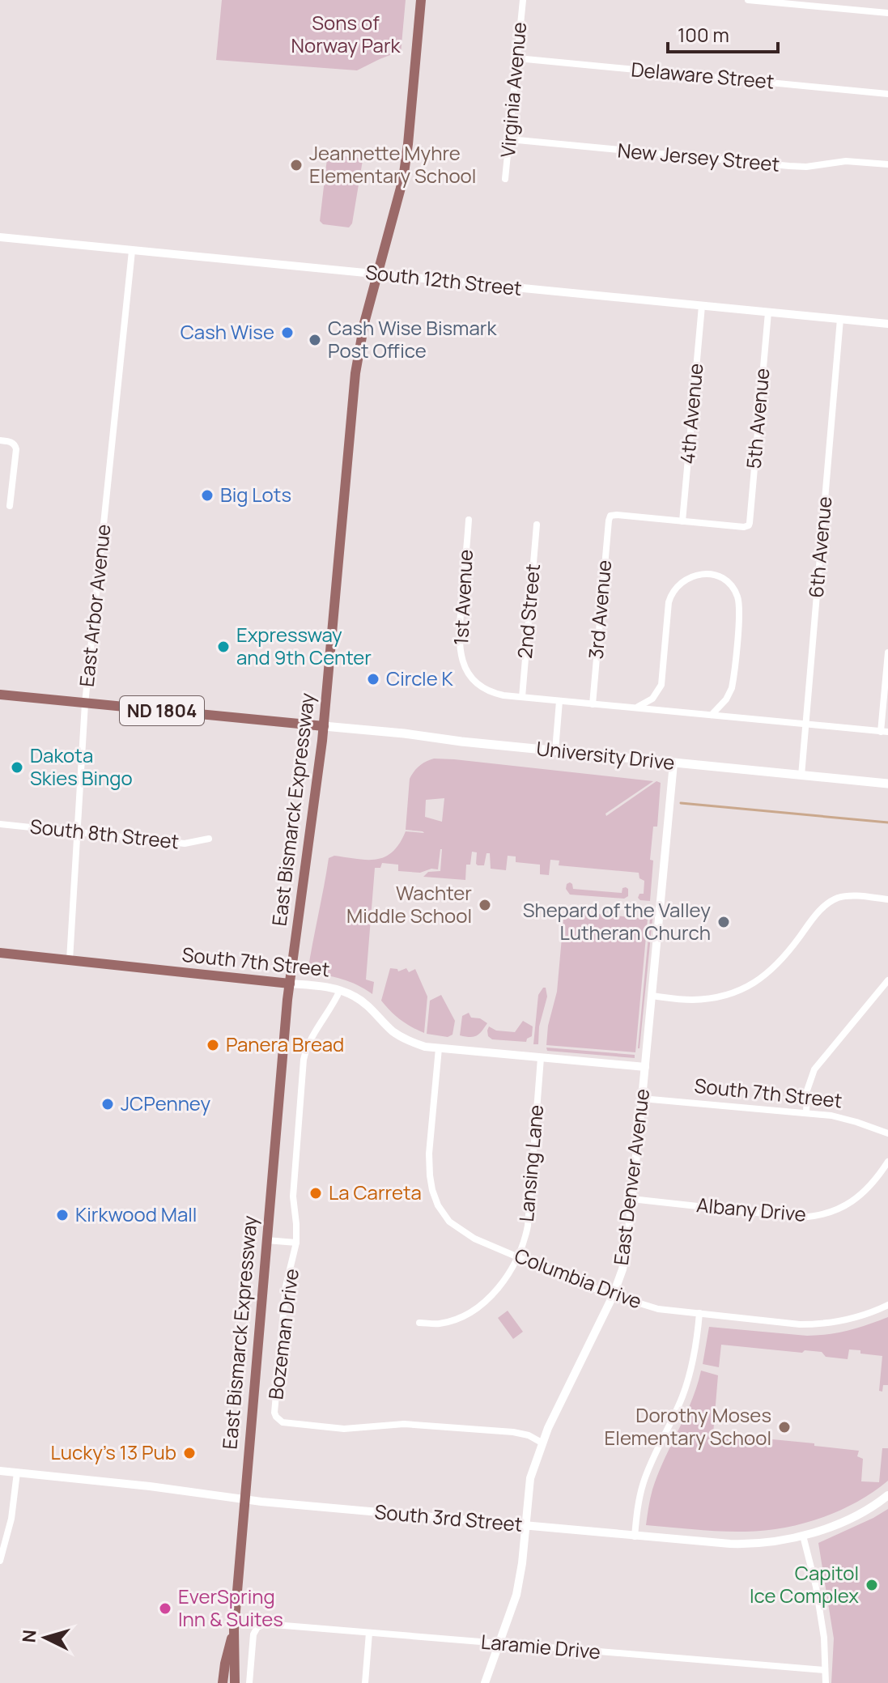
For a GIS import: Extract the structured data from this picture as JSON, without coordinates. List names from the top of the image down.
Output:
{
  "streets": {
    "main road": [
      "ND 1804",
      "University Drive",
      "East Bismarck Expressway",
      "South 7th Street"
    ],
    "street": [
      "Delaware Street",
      "Virginia Avenue",
      "New Jersey Street",
      "South 12th Street",
      "4th Avenue",
      "5th Avenue",
      "6th Avenue",
      "1st Avenue",
      "East Arbor Avenue",
      "3rd Avenue",
      "2nd Street",
      "South 8th Street",
      "Lansing Lane",
      "East Denver Avenue",
      "Albany Drive",
      "Columbia Drive",
      "Bozeman Drive",
      "South 3rd Street",
      "Laramie Drive"
    ]
  },
  "crossings": [
    ["Delaware Street", "Virginia Avenue"],
    ["Virginia Avenue", "New Jersey Street"],
    ["South 12th Street", "4th Avenue"],
    ["South 12th Street", "5th Avenue"],
    ["South 12th Street", "6th Avenue"],
    ["South 12th Street", "East Arbor Avenue"],
    ["South 12th Street", "East Bismarck Expressway"],
    ["4th Avenue", "5th Avenue"],
    ["4th Avenue", "3rd Avenue"],
    ["5th Avenue", "3rd Avenue"],
    ["6th Avenue", "University Drive"],
    ["1st Avenue", "2nd Street"],
    ["East Arbor Avenue", "ND 1804"],
    ["East Arbor Avenue", "South 8th Street"],
    ["East Arbor Avenue", "South 7th Street"],
    ["ND 1804", "University Drive"],
    ["ND 1804", "East Bismarck Expressway"],
    ["University Drive", "East Bismarck Expressway"],
    ["University Drive", "East Denver Avenue"],
    ["East Bismarck Expressway", "South 7th Street"],
    ["East Bismarck Expressway", "South 3rd Street"],
    ["South 7th Street", "Lansing Lane"],
    ["South 7th Street", "East Denver Avenue"],
    ["South 7th Street", "Columbia Drive"],
    ["South 7th Street", "Bozeman Drive"],
    ["Lansing Lane", "Columbia Drive"],
    ["East Denver Avenue", "Albany Drive"],
    ["East Denver Avenue", "Columbia Drive"],
    ["East Denver Avenue", "Bozeman Drive"],
    ["East Denver Avenue", "South 3rd Street"],
    ["East Denver Avenue", "Laramie Drive"]
  ],
  "parks": ["Sons of Norway Park"],
  "places": [
    "Jeannette Myhre Elementary School",
    "Cash Wise",
    "Cash Wise Bismark Post Office",
    "Big Lots",
    "Expressway and 9th Center",
    "Circle K",
    "Dakota Skies Bingo",
    "Wachter Middle School",
    "Shepard of the Valley Lutheran Church",
    "Panera Bread",
    "JCPenney",
    "La Carreta",
    "Kirkwood Mall",
    "Dorothy Moses Elementary School",
    "Lucky's 13 Pub",
    "Capitol Ice Complex",
    "EverSpring Inn & Suites"
  ],
  "scale_bar": "100 m",
  "north": "left"
}
